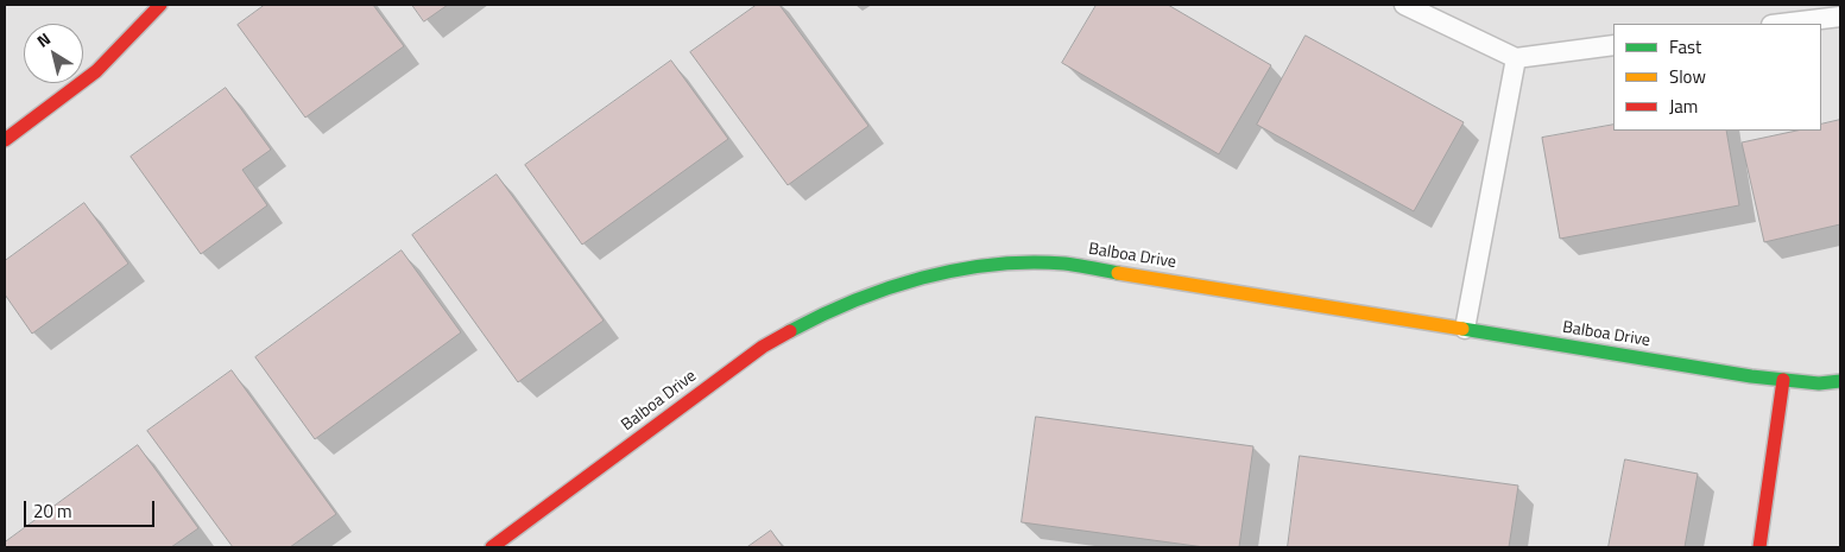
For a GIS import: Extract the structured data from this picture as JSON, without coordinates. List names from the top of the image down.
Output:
{
  "streets": {
    "street": ["Balboa Drive"]
  },
  "legend": ["Fast", "Slow", "Jam"],
  "scale_bar": "20 m",
  "north": "top left"
}
